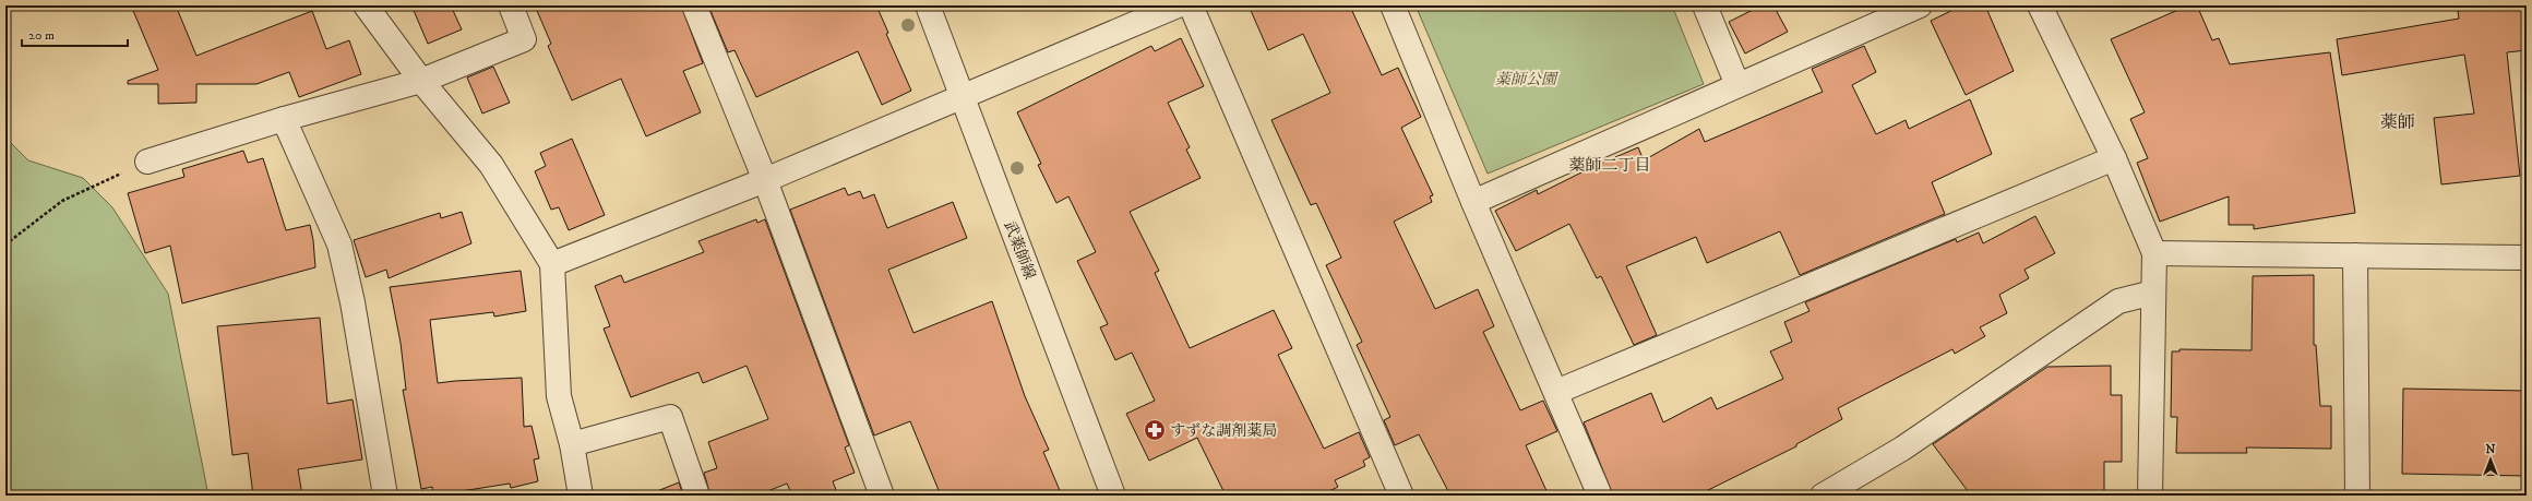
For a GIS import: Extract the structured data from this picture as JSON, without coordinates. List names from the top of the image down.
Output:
{
  "streets": {
    "street": ["武薬師線"]
  },
  "districts": ["薬師", "薬師二丁目"],
  "parks": ["薬師公園"],
  "places": {
    "pharmacy": ["すずな調剤薬局"]
  },
  "scale_bar": "20 m",
  "north": "top"
}
